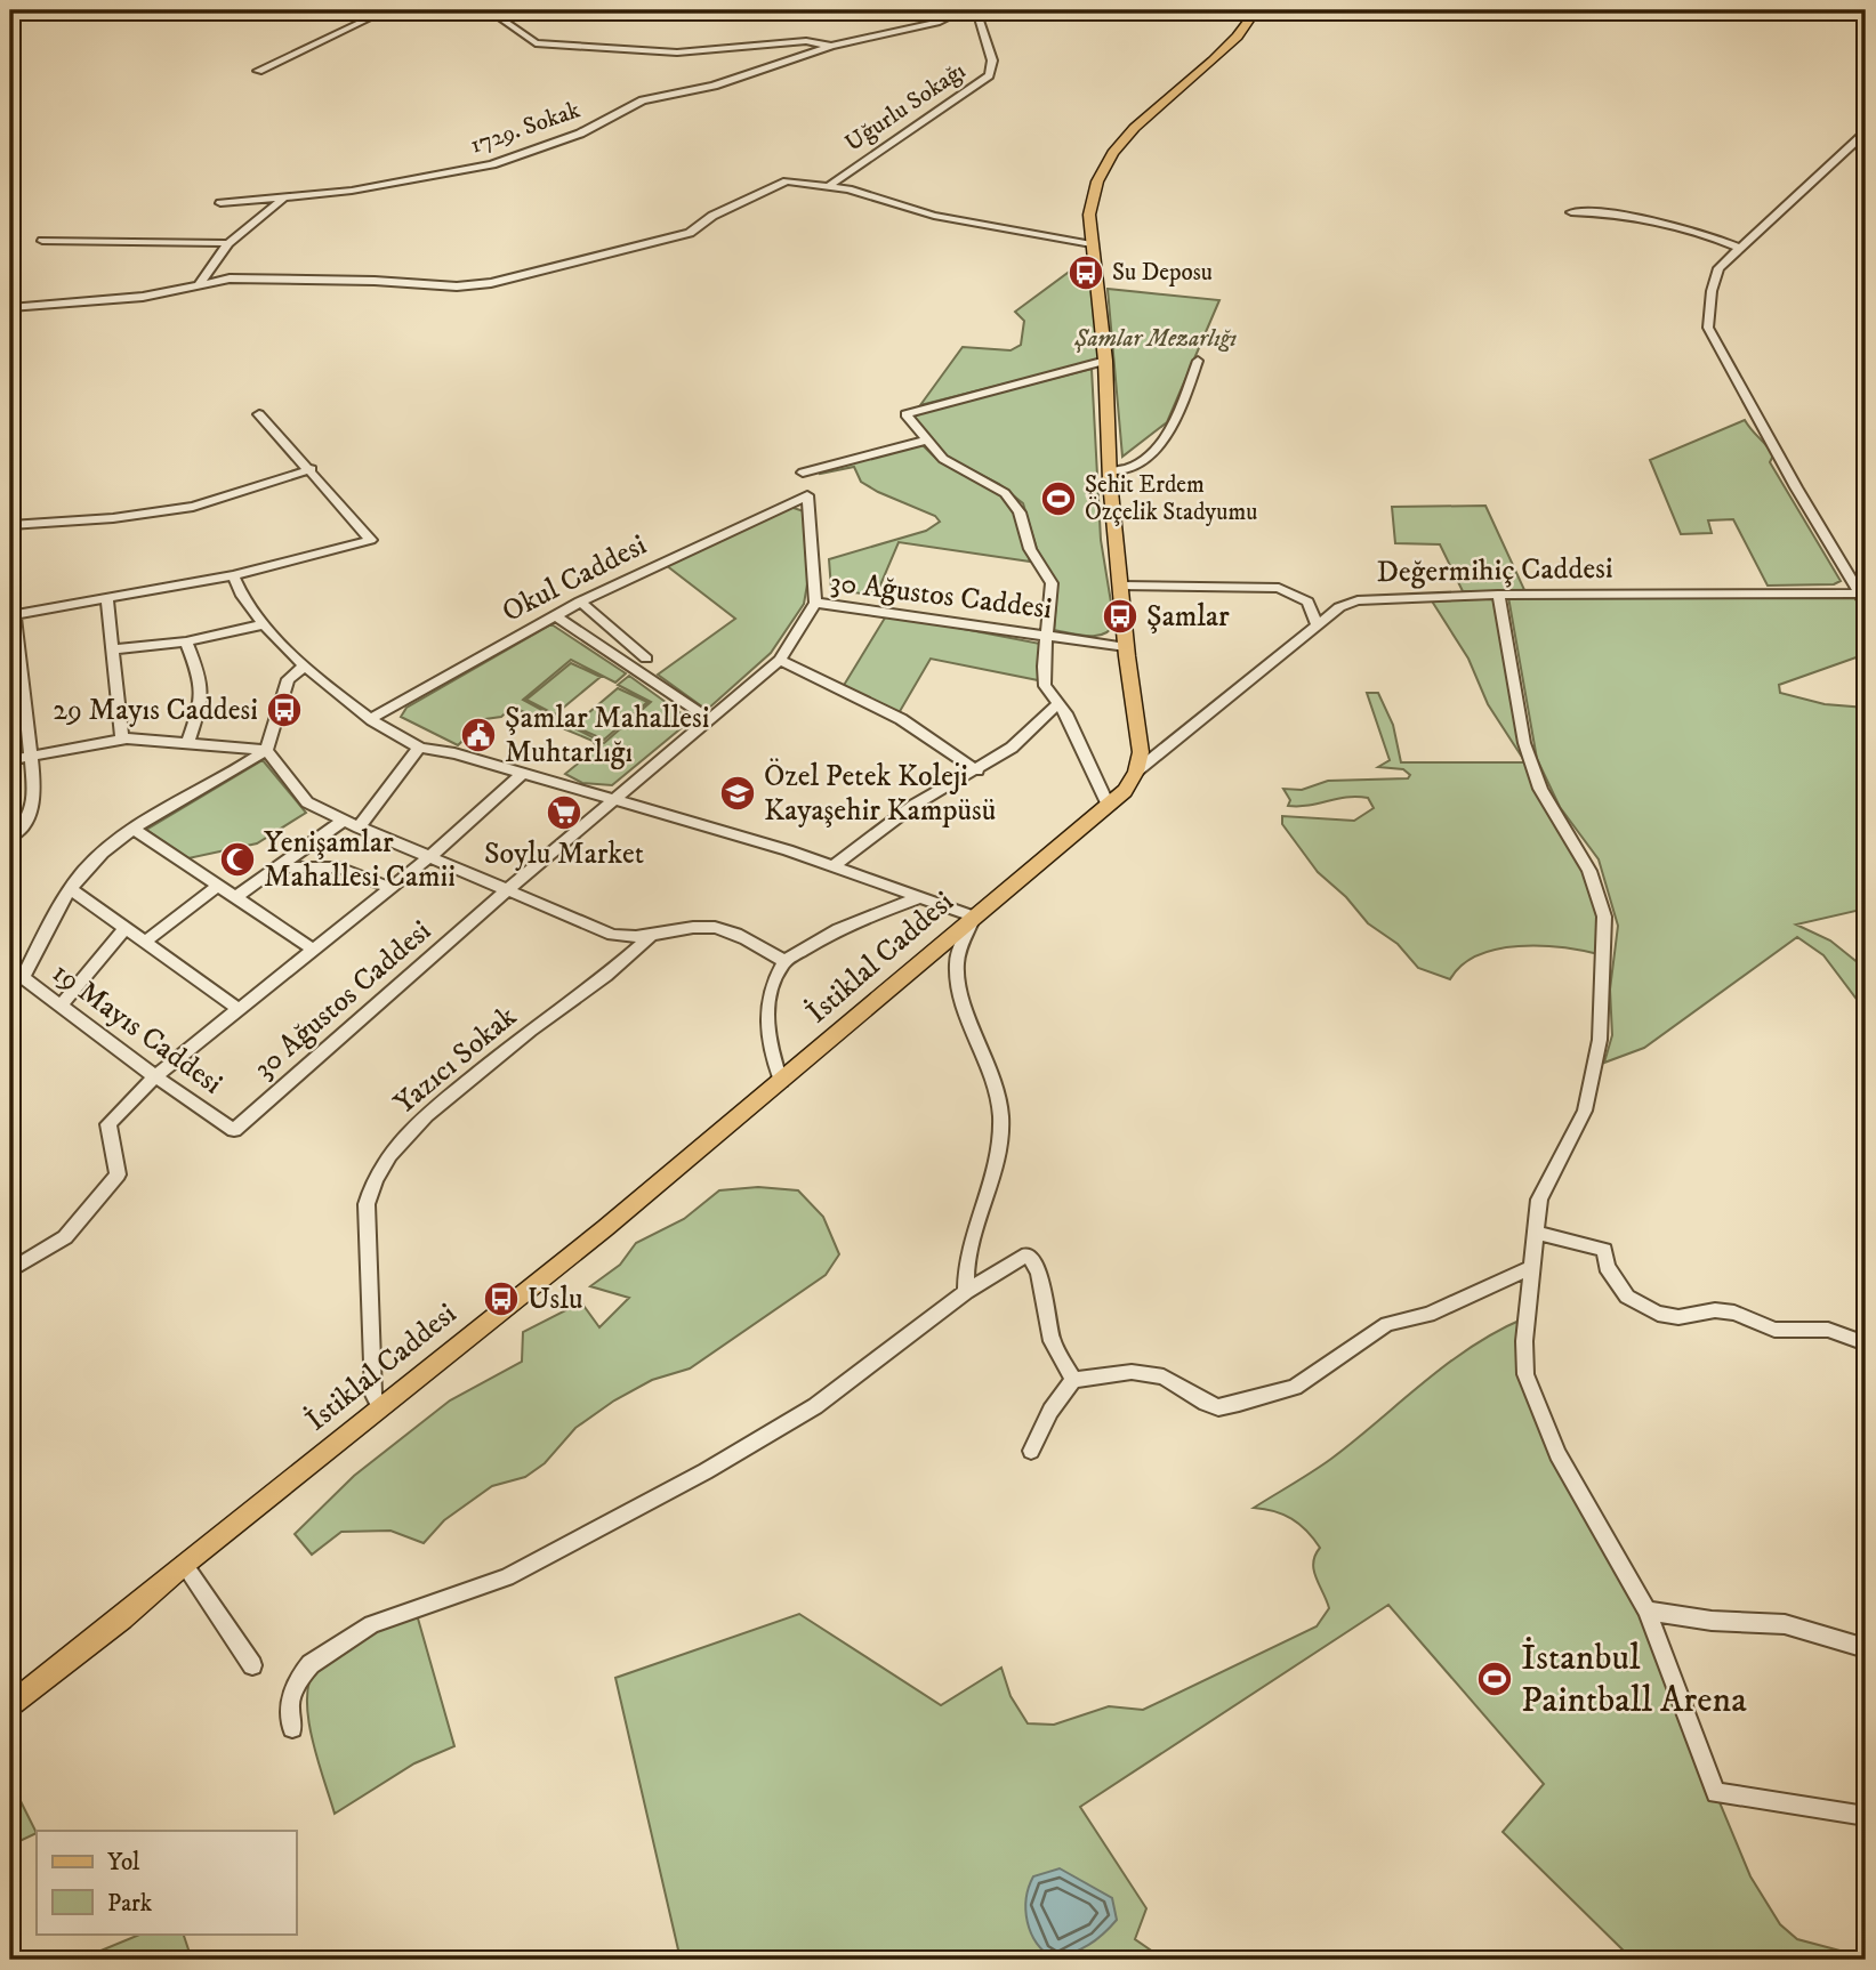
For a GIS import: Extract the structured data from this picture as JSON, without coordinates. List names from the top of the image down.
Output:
{
  "streets": {
    "main road": ["İstiklal Caddesi"],
    "street": [
      "Uğurlu Sokağı",
      "1729. Sokak",
      "Değermihiç Caddesi",
      "Okul Caddesi",
      "30 Ağustos Caddesi",
      "19 Mayıs Caddesi",
      "Yazıcı Sokak"
    ]
  },
  "crossings": [
    ["Değermihiç Caddesi", "İstiklal Caddesi"],
    ["Okul Caddesi", "30 Ağustos Caddesi"],
    ["30 Ağustos Caddesi", "19 Mayıs Caddesi"],
    ["İstiklal Caddesi", "Yazıcı Sokak"]
  ],
  "parks": ["Şamlar Mezarlığı"],
  "places": {
    "bus stop": [
      "Su Deposu",
      "Şamlar",
      "29 Mayıs Caddesi",
      "Uslu"
    ],
    "sports": ["Şehit Erdem Özçelik Stadyumu", "İstanbul Paintball Arena"],
    "public building": ["Şamlar Mahallesi Muhtarlığı"],
    "school or university": ["Özel Petek Koleji Kayaşehir Kampüsü"],
    "supermarket": ["Soylu Market"],
    "mosque": ["Yenişamlar Mahallesi Camii"]
  },
  "legend": ["Yol", "Park"]
}
